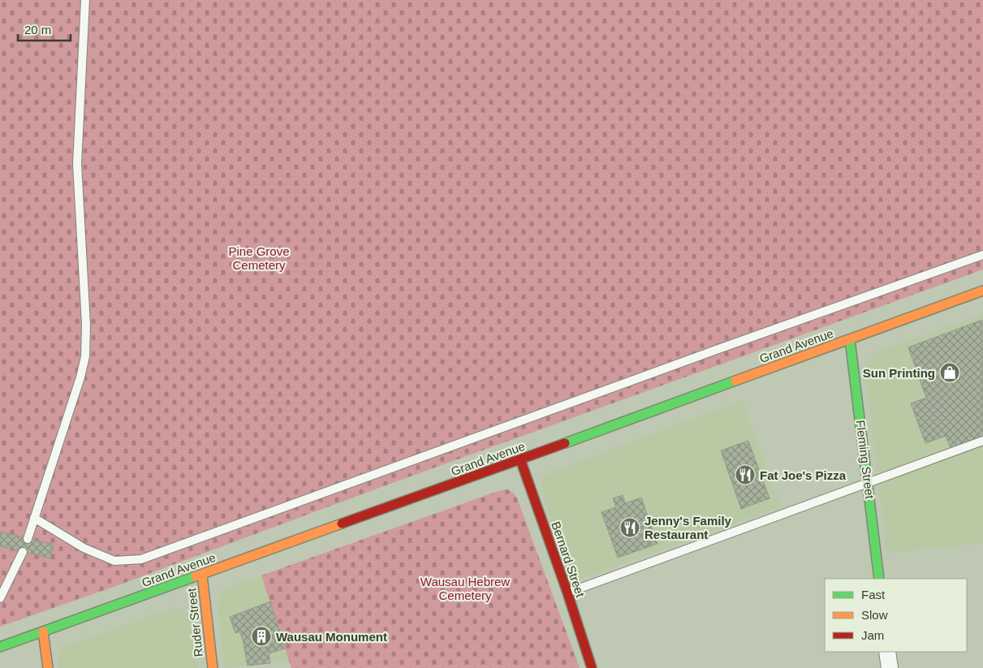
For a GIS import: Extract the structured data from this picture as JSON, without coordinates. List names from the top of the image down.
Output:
{
  "streets": {
    "main road": [
      "Grand Avenue",
      "Fleming Street",
      "Bernard Street",
      "Ruder Street"
    ]
  },
  "crossings": [
    ["Grand Avenue", "Fleming Street"],
    ["Grand Avenue", "Bernard Street"],
    ["Grand Avenue", "Ruder Street"]
  ],
  "parks": ["Pine Grove Cemetery", "Wausau Hebrew Cemetery"],
  "places": {
    "shop": ["Sun Printing"],
    "restaurant": ["Fat Joe's Pizza", "Jenny's Family Restaurant"],
    "building": ["Wausau Monument"]
  },
  "legend": ["Fast", "Slow", "Jam"],
  "scale_bar": "20 m"
}
